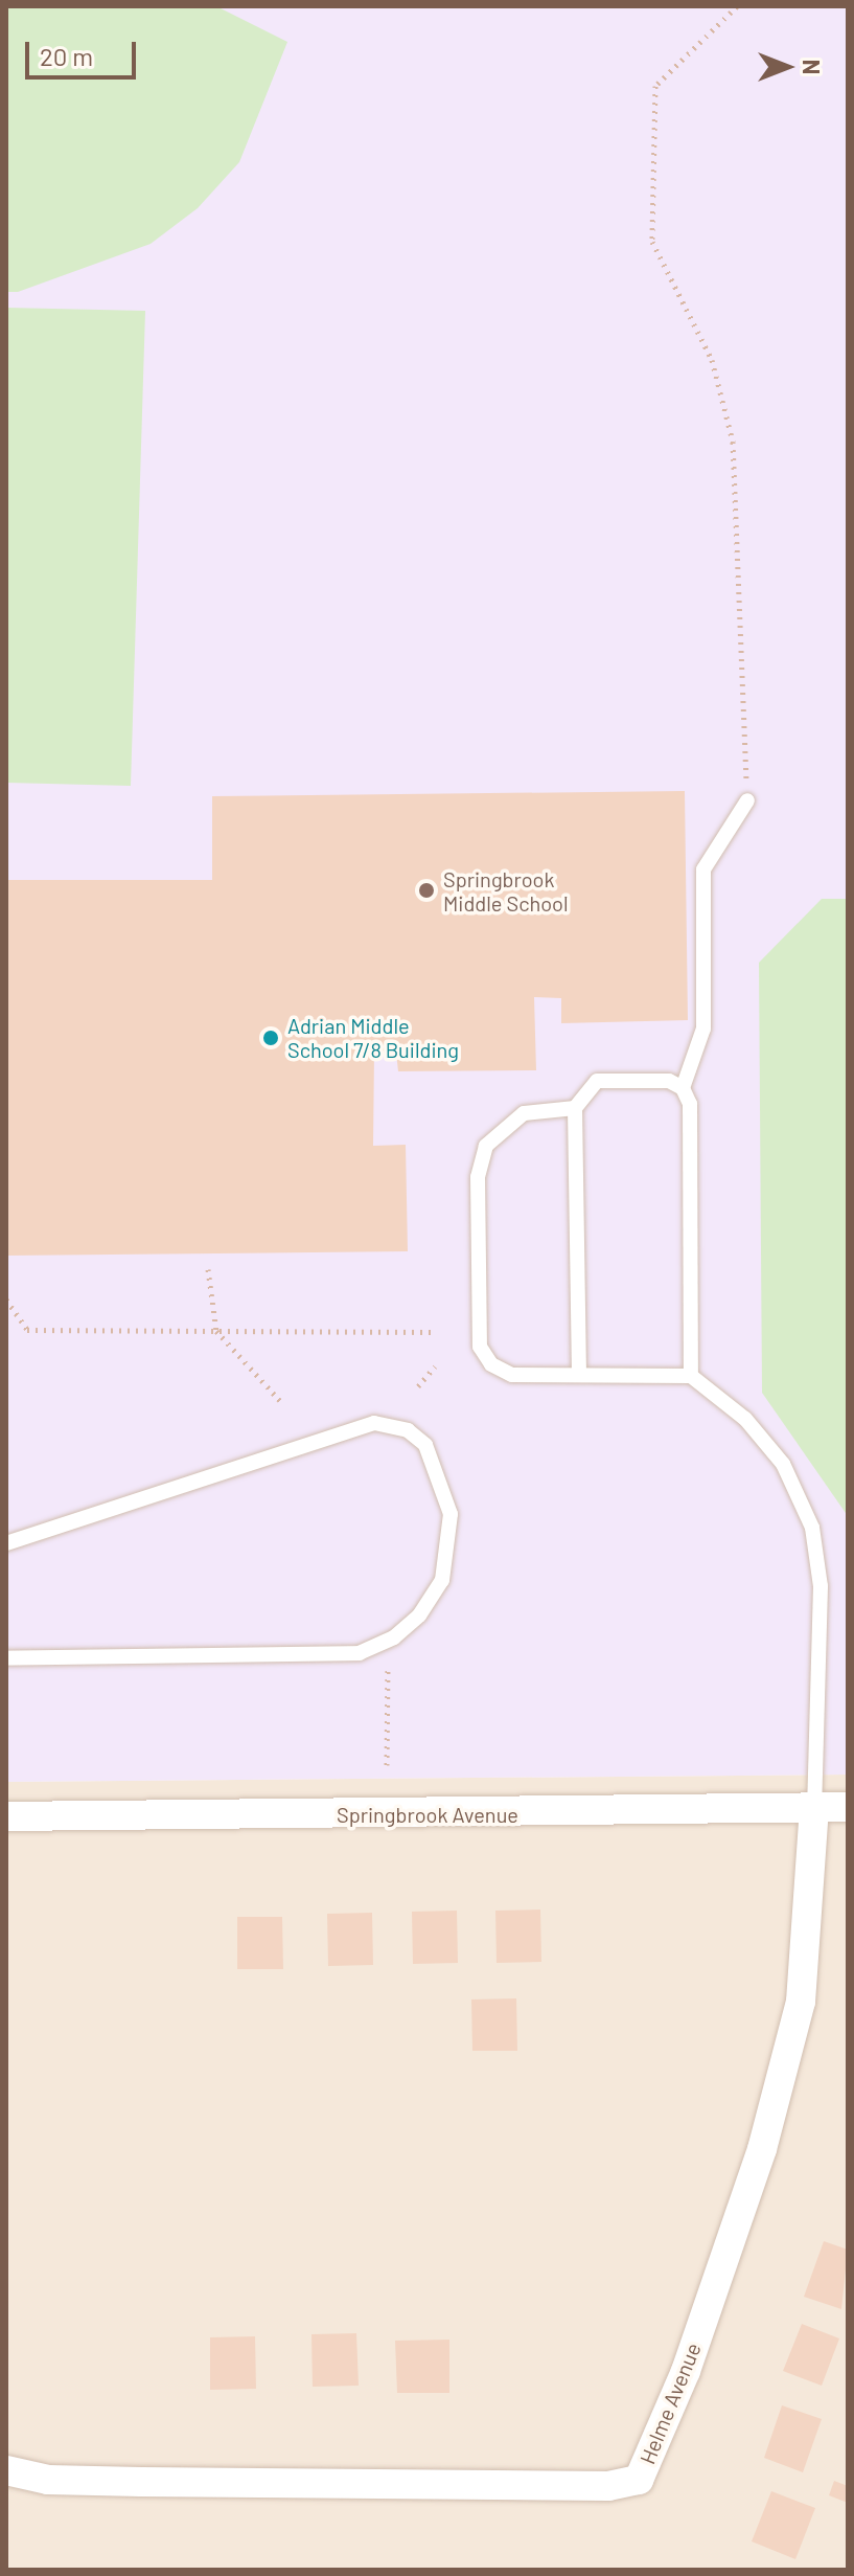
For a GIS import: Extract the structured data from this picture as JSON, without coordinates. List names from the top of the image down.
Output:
{
  "streets": {
    "street": ["Springbrook Avenue", "Helme Avenue"]
  },
  "crossings": [
    ["Springbrook Avenue", "Helme Avenue"]
  ],
  "places": ["Springbrook Middle School", "Adrian Middle School 7/8 Building"],
  "scale_bar": "20 m",
  "north": "right"
}
